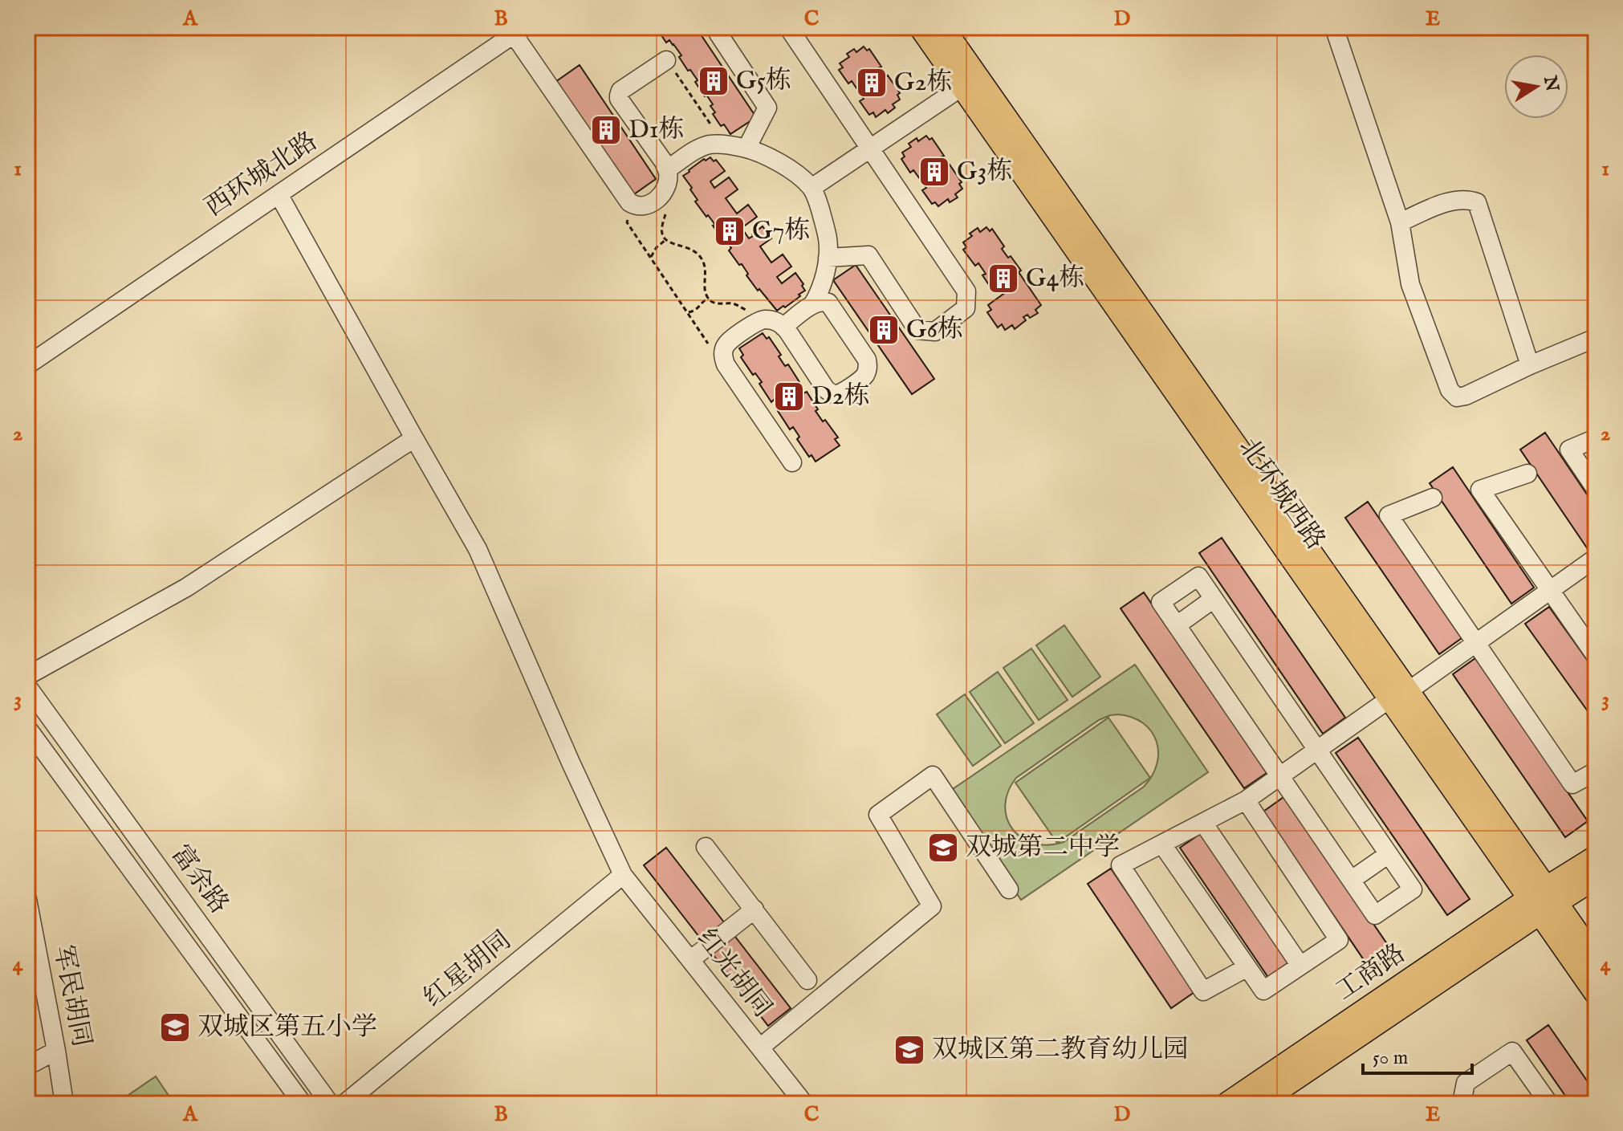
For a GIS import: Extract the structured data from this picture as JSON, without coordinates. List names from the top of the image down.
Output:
{
  "streets": {
    "main road": ["北环城西路", "工商路"],
    "street": [
      "西环城北路",
      "富余路",
      "红星胡同",
      "红光胡同",
      "军民胡同"
    ]
  },
  "crossings": [
    ["西环城北路", "红光胡同"],
    ["北环城西路", "工商路"],
    ["红星胡同", "红光胡同"]
  ],
  "places": {
    "building": [
      "G5栋",
      "G2栋",
      "D1栋",
      "G3栋",
      "G7栋",
      "G4栋",
      "G6栋",
      "D2栋"
    ],
    "school or university": ["双城第二中学", "双城区第五小学", "双城区第二教育幼儿园"]
  },
  "scale_bar": "50 m",
  "north": "right",
  "grid": {
    "columns": [
      "A",
      "B",
      "C",
      "D",
      "E"
    ],
    "rows": [
      "1",
      "2",
      "3",
      "4"
    ]
  }
}
